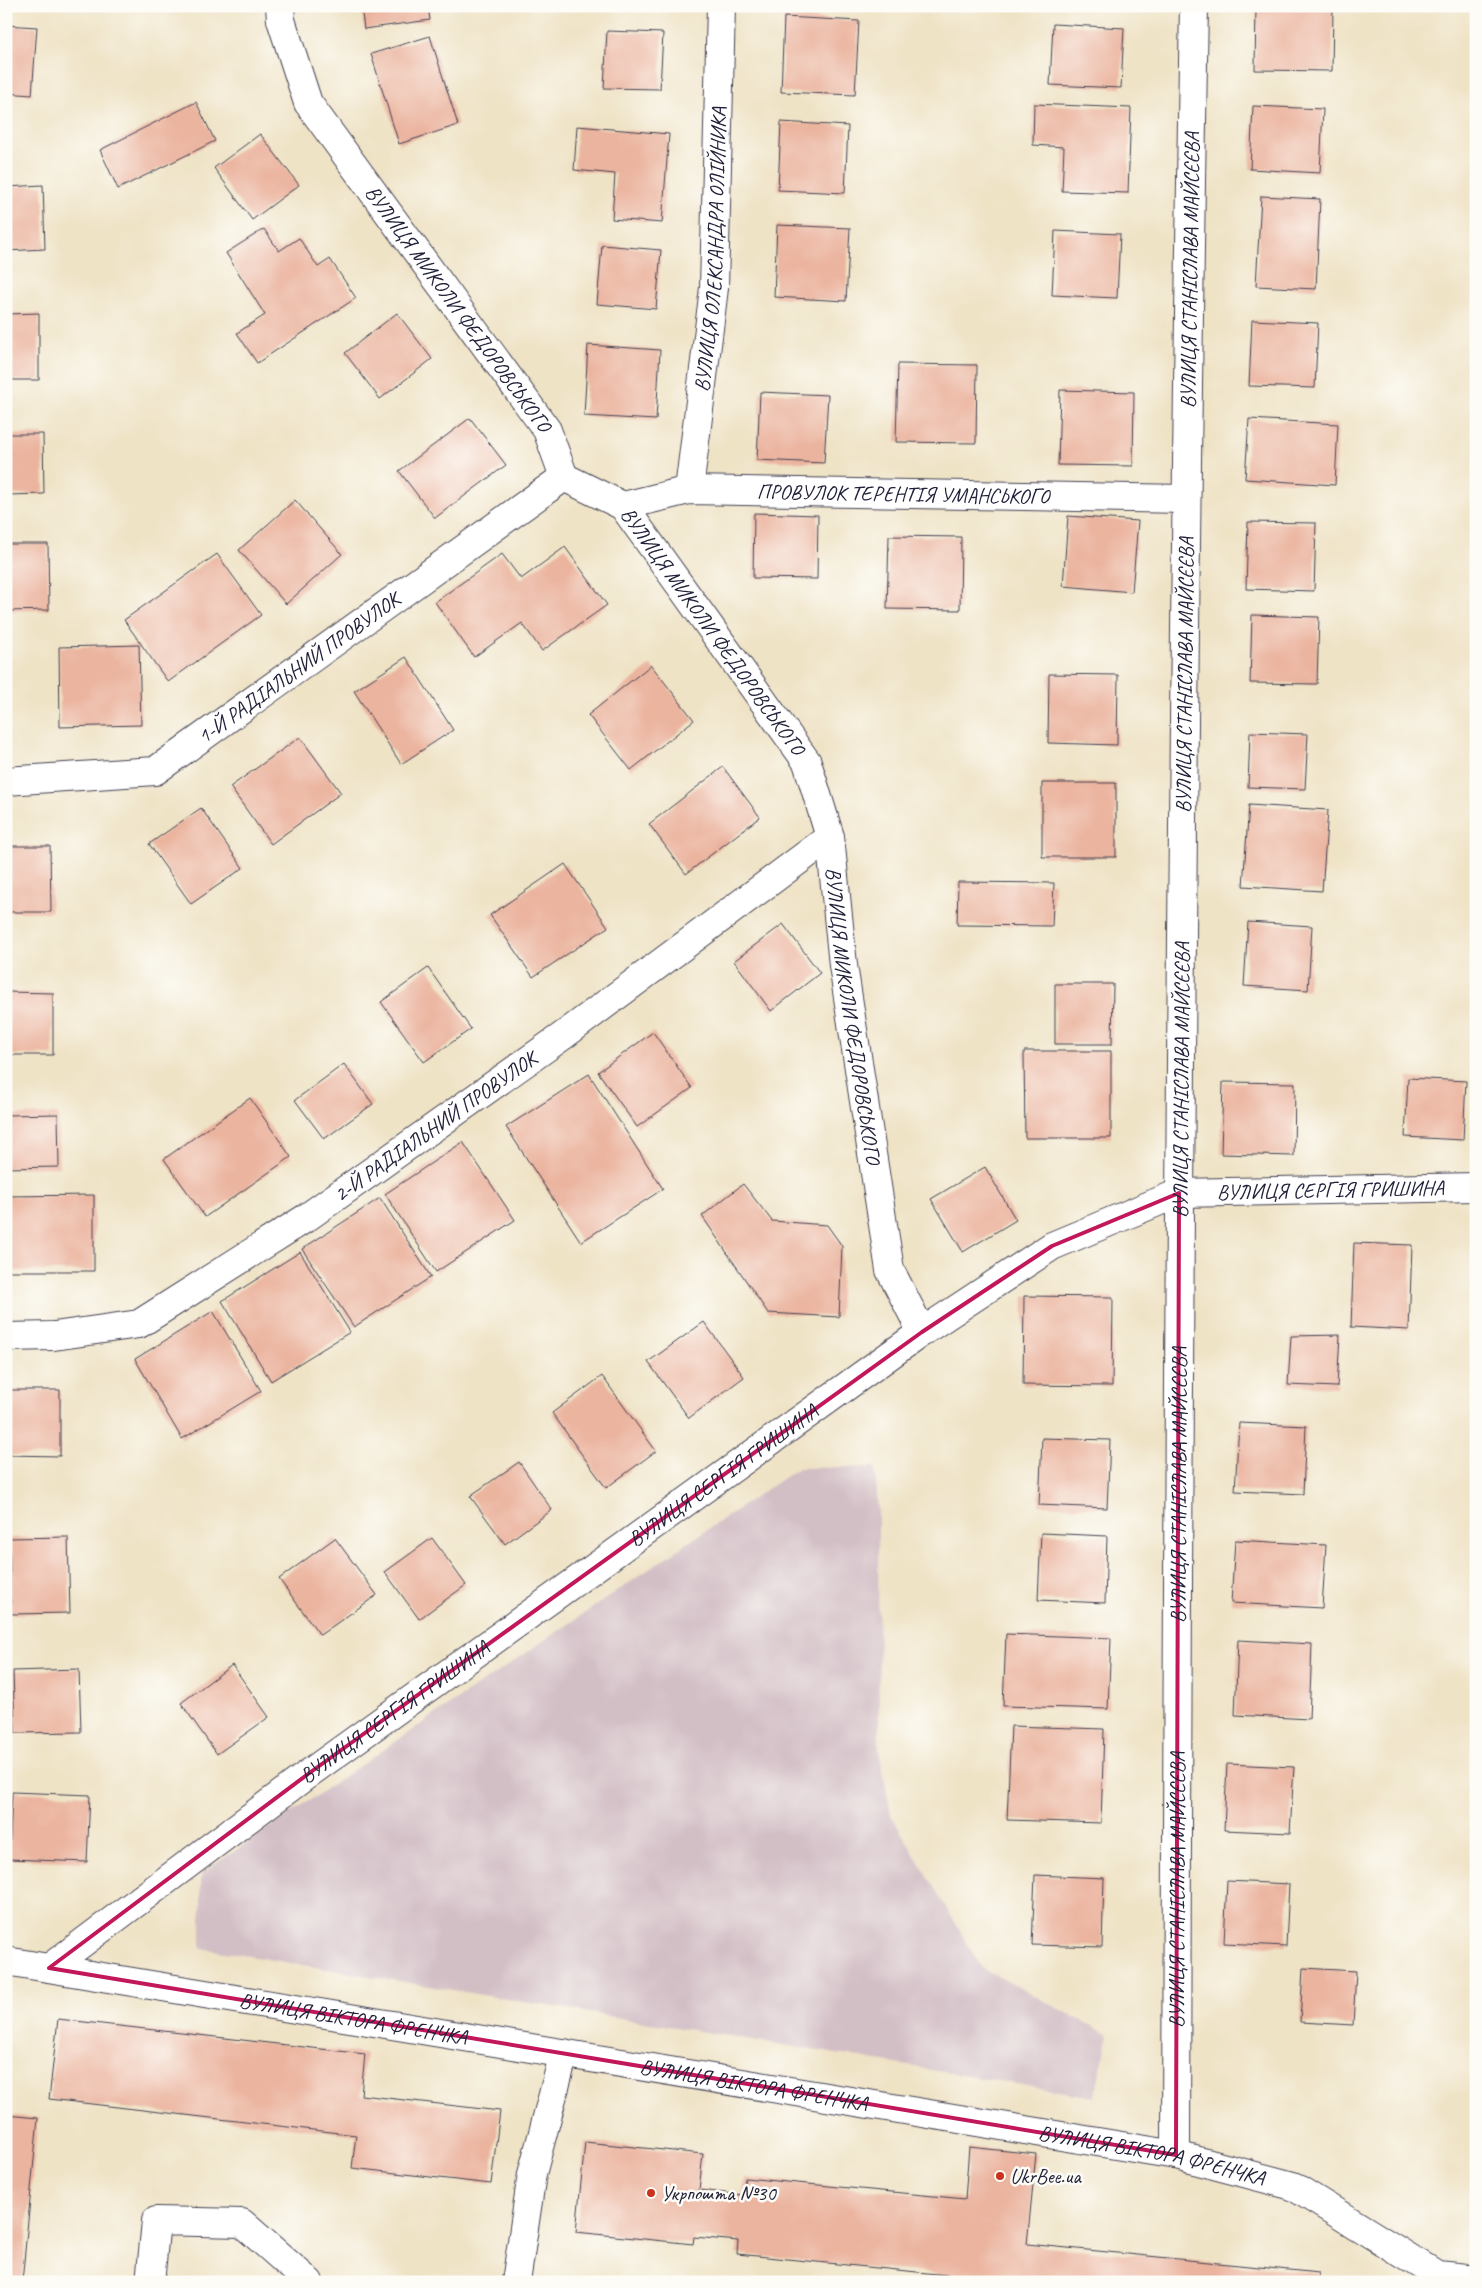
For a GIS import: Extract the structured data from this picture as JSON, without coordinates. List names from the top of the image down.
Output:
{
  "streets": {
    "street": [
      "ВУЛИЦЯ ОЛЕКСАНДРА ОЛІЙНИКА",
      "ВУЛИЦЯ СТАНІСЛАВА МАЙСЄЄВА",
      "ВУЛИЦЯ МИКОЛИ ФЕДОРОВСЬКОГО",
      "ПРОВУЛОК ТЕРЕНТІЯ УМАНСЬКОГО",
      "1-Й РАДІАЛЬНИЙ ПРОВУЛОК",
      "2-Й РАДІАЛЬНИЙ ПРОВУЛОК",
      "ВУЛИЦЯ СЕРГІЯ ГРИШИНА",
      "ВУЛИЦЯ ВІКТОРА ФРЕНЧКА"
    ]
  },
  "crossings": [
    ["ВУЛИЦЯ ОЛЕКСАНДРА ОЛІЙНИКА", "ПРОВУЛОК ТЕРЕНТІЯ УМАНСЬКОГО"],
    ["ВУЛИЦЯ СТАНІСЛАВА МАЙСЄЄВА", "ПРОВУЛОК ТЕРЕНТІЯ УМАНСЬКОГО"],
    ["ВУЛИЦЯ СТАНІСЛАВА МАЙСЄЄВА", "ВУЛИЦЯ СЕРГІЯ ГРИШИНА"],
    ["ВУЛИЦЯ СТАНІСЛАВА МАЙСЄЄВА", "ВУЛИЦЯ ВІКТОРА ФРЕНЧКА"],
    ["ВУЛИЦЯ МИКОЛИ ФЕДОРОВСЬКОГО", "ПРОВУЛОК ТЕРЕНТІЯ УМАНСЬКОГО"],
    ["ВУЛИЦЯ МИКОЛИ ФЕДОРОВСЬКОГО", "1-Й РАДІАЛЬНИЙ ПРОВУЛОК"],
    ["ВУЛИЦЯ МИКОЛИ ФЕДОРОВСЬКОГО", "2-Й РАДІАЛЬНИЙ ПРОВУЛОК"],
    ["ВУЛИЦЯ МИКОЛИ ФЕДОРОВСЬКОГО", "ВУЛИЦЯ СЕРГІЯ ГРИШИНА"],
    ["ВУЛИЦЯ СЕРГІЯ ГРИШИНА", "ВУЛИЦЯ ВІКТОРА ФРЕНЧКА"]
  ],
  "places": ["UkrBee.ua", "Укрпошта №30"]
}
